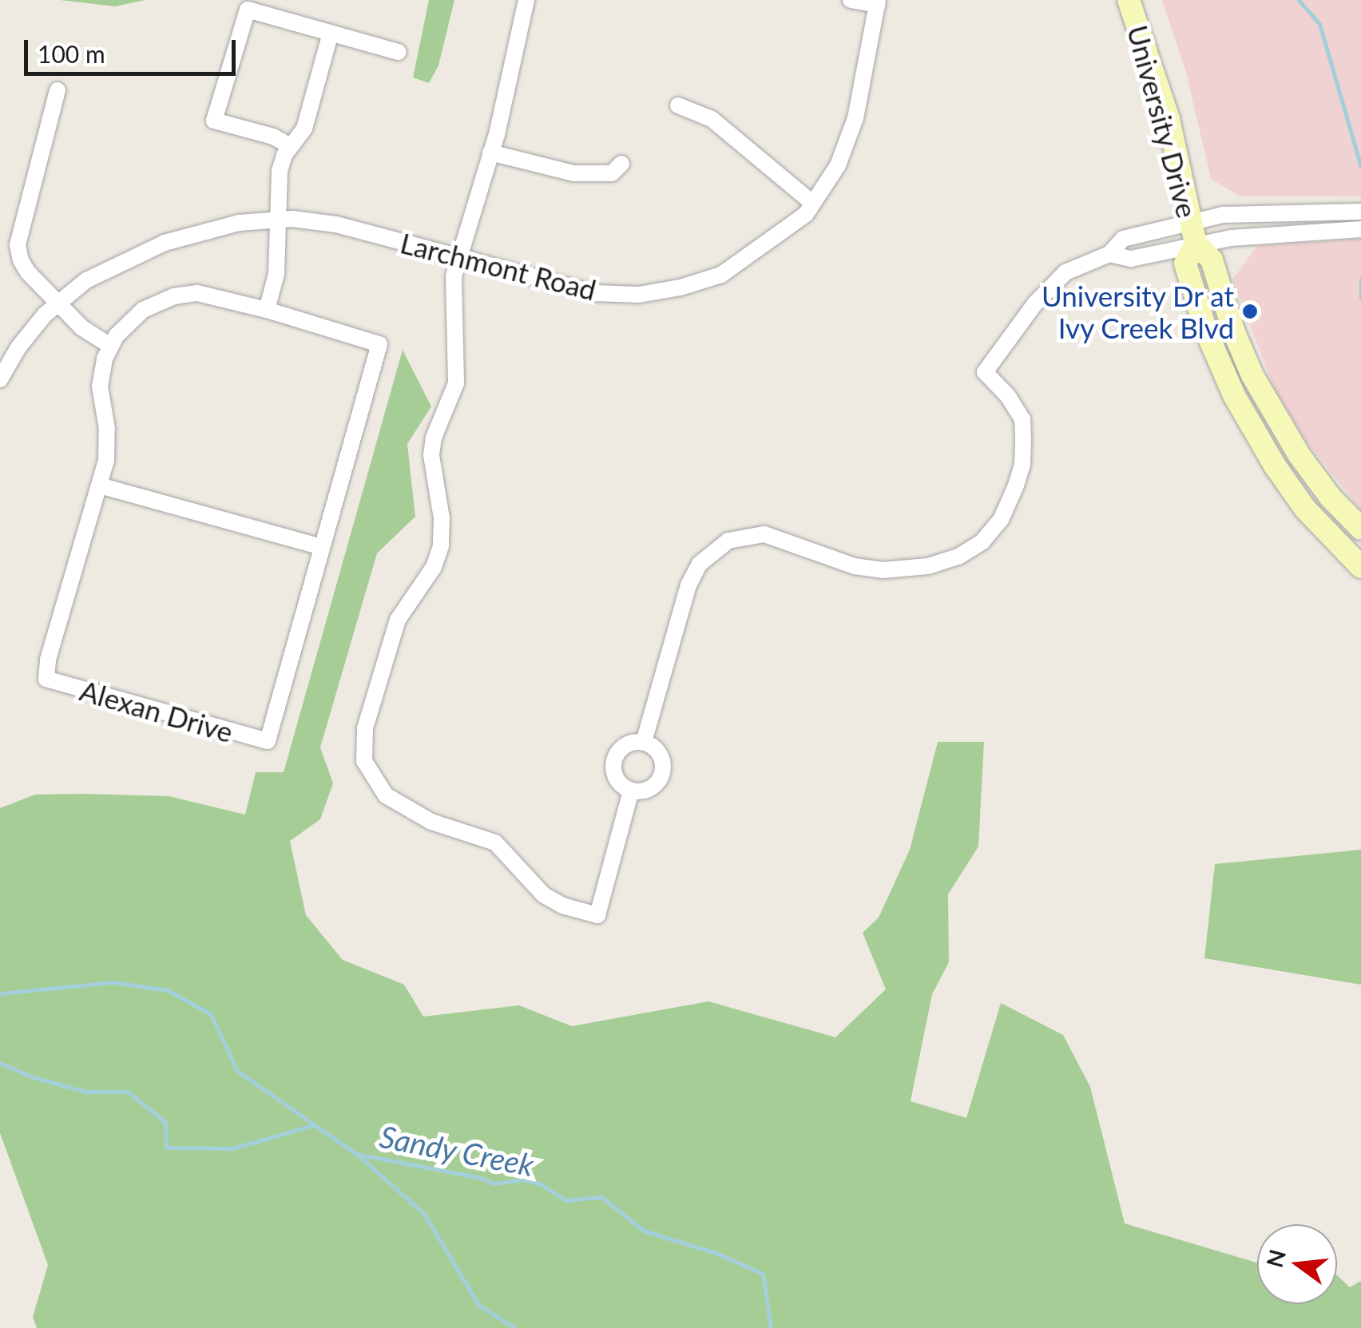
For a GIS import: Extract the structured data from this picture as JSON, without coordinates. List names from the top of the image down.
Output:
{
  "streets": {
    "main road": ["University Drive"],
    "street": ["Larchmont Road", "Alexan Drive"]
  },
  "water": ["Sandy Creek"],
  "places": ["University Dr at Ivy Creek Blvd"],
  "scale_bar": "100 m",
  "north": "left"
}
